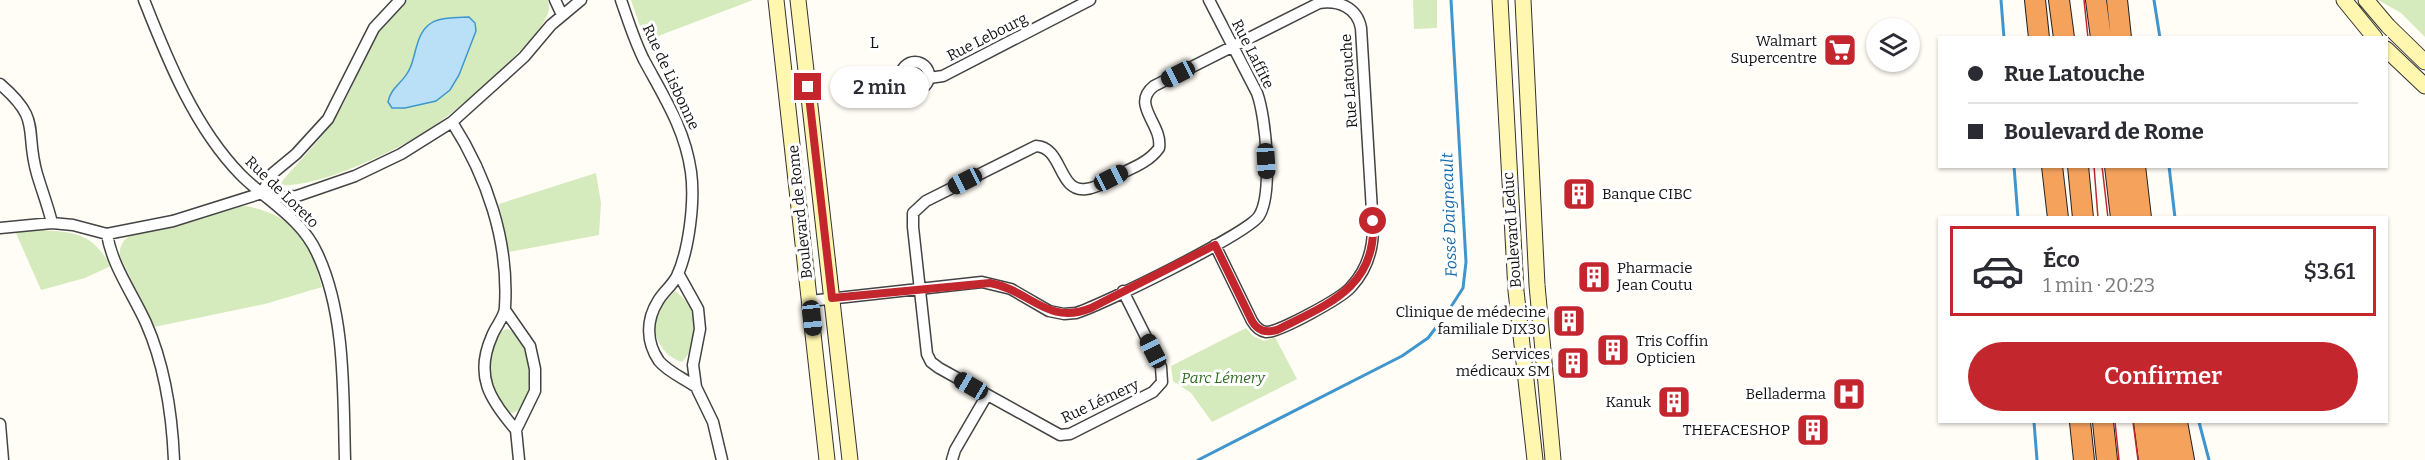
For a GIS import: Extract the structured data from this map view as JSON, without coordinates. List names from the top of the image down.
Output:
{
  "streets": {
    "main road": ["Boulevard de Rome", "Boulevard Leduc"],
    "street": [
      "Rue Lebourg",
      "Rue Laffite",
      "Rue de Lisbonne",
      "Rue Latouche",
      "Rue de Loreto",
      "Rue Lémery"
    ]
  },
  "crossings": [
    ["Rue Laffite", "Rue Latouche"],
    ["Rue Laffite", "Boulevard de Rome"],
    ["Rue Laffite", "Rue Lémery"],
    ["Rue Latouche", "Rue Lémery"]
  ],
  "districts": ["L"],
  "water": ["Fossé Daigneault"],
  "parks": ["Parc Lémery"],
  "places": {
    "supermarket": ["Walmart Supercentre"],
    "building": [
      "Banque CIBC",
      "Pharmacie Jean Coutu",
      "Clinique de médecine familiale DIX30",
      "Tris Coffin Opticien",
      "Services médicaux SM",
      "Kanuk",
      "THEFACESHOP"
    ],
    "hospital": ["Belladerma"]
  },
  "page": {
    "banner": ["Rue Latouche", "Boulevard de Rome"],
    "bubble": "2 min",
    "list": [
      {
        "name": "Éco",
        "note": "1 min · 20:23",
        "value": "$3.61"
      }
    ],
    "buttons": "Confirmer"
  }
}
